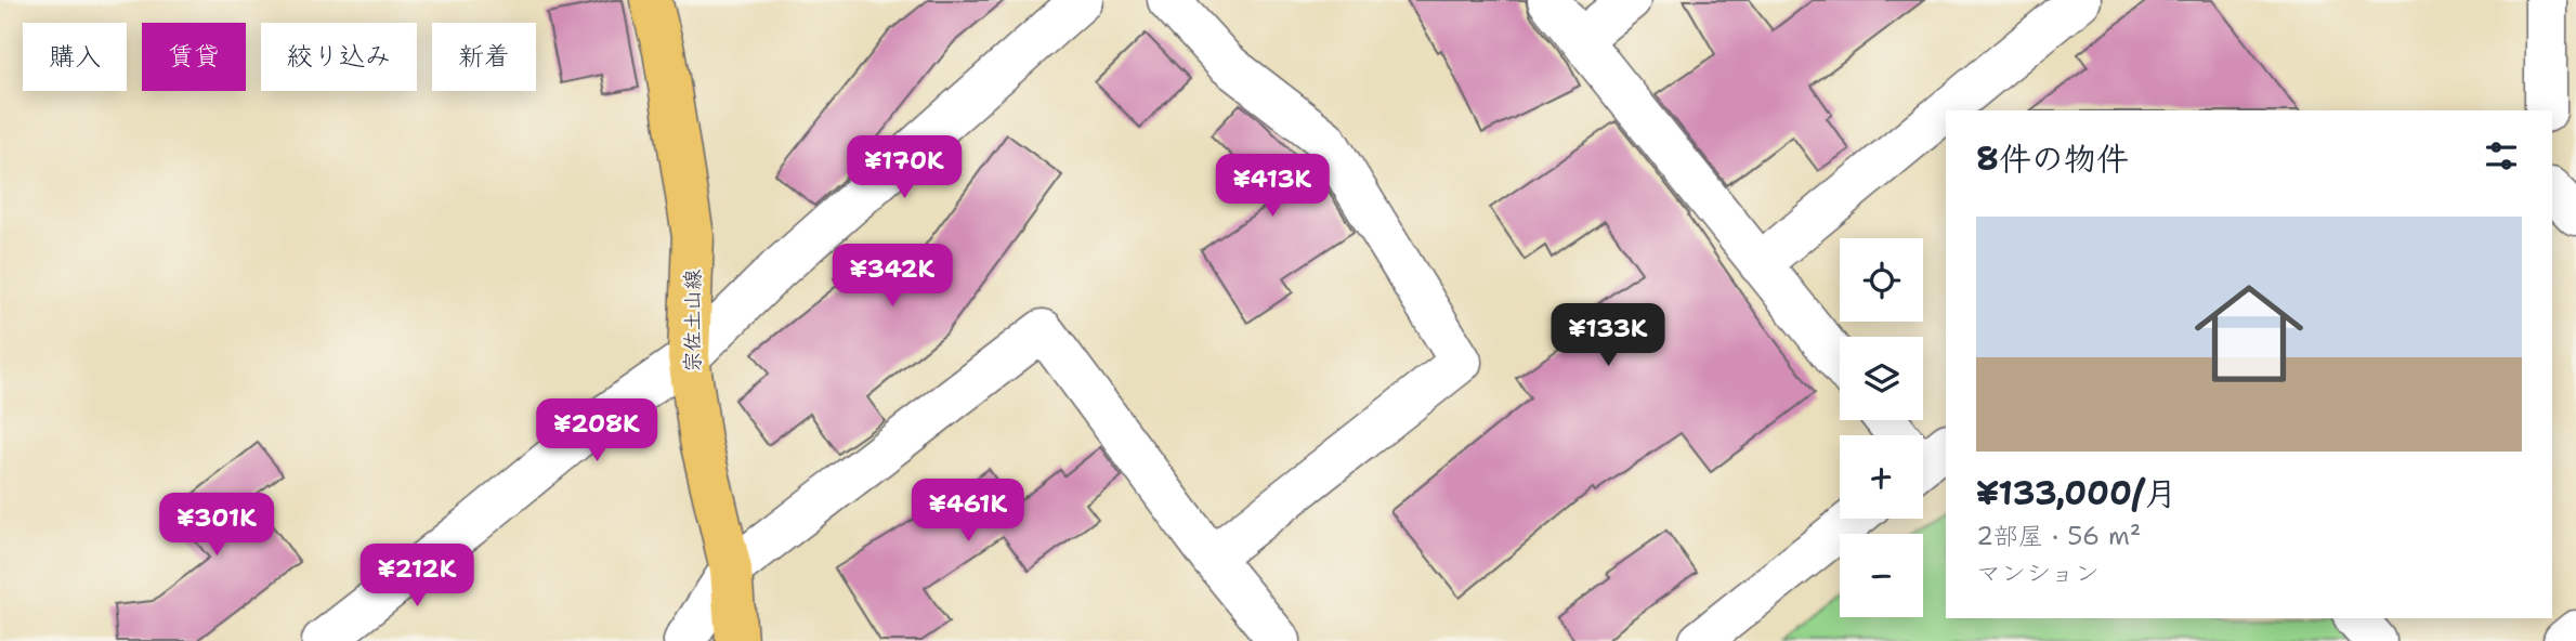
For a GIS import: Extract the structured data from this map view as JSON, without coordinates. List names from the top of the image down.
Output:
{
  "streets": {
    "main road": ["宗佐土山線"]
  },
  "page": {
    "chip": [
      "購入",
      "賃貸",
      "絞り込み",
      "新着"
    ],
    "heading": "8件の物件",
    "price": [
      "¥170K",
      "¥413K",
      "¥342K",
      "¥133K",
      "¥208K",
      "¥461K",
      "¥301K",
      "¥212K"
    ],
    "list": [
      {
        "name": "¥133,000/月",
        "note": "2部屋 · 56 m² · マンション"
      }
    ],
    "map_buttons": ["+", "−"]
  }
}
